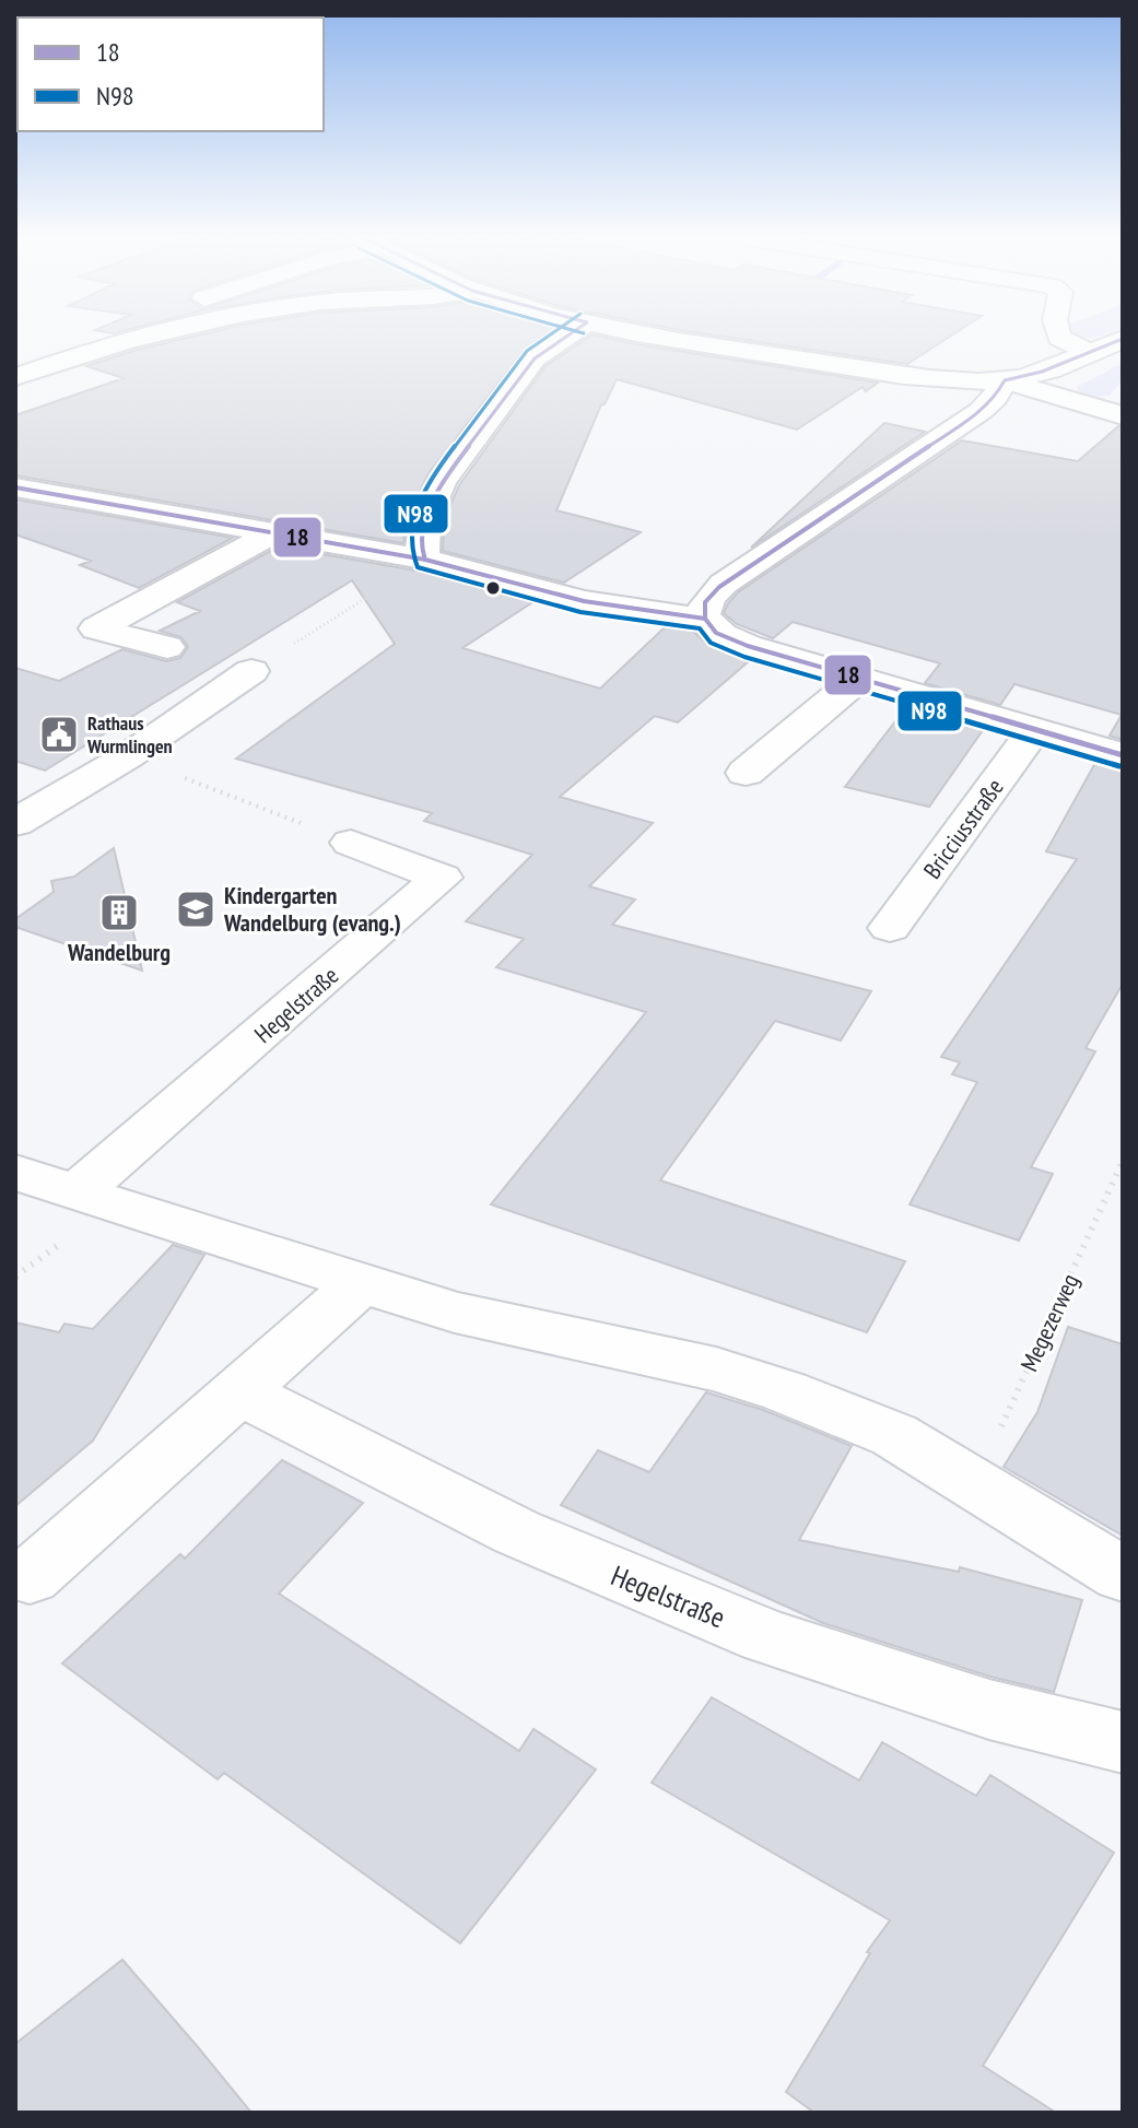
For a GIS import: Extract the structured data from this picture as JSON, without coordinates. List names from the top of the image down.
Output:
{
  "streets": {
    "street": ["Bricciusstraße", "Hegelstraße"],
    "path": ["Megezerweg"]
  },
  "places": {
    "public building": ["Rathaus Wurmlingen"],
    "school or university": ["Kindergarten Wandelburg (evang.)"],
    "building": ["Wandelburg"]
  },
  "lines": ["transit line 18", "transit line N98"],
  "legend": ["18", "N98"]
}
